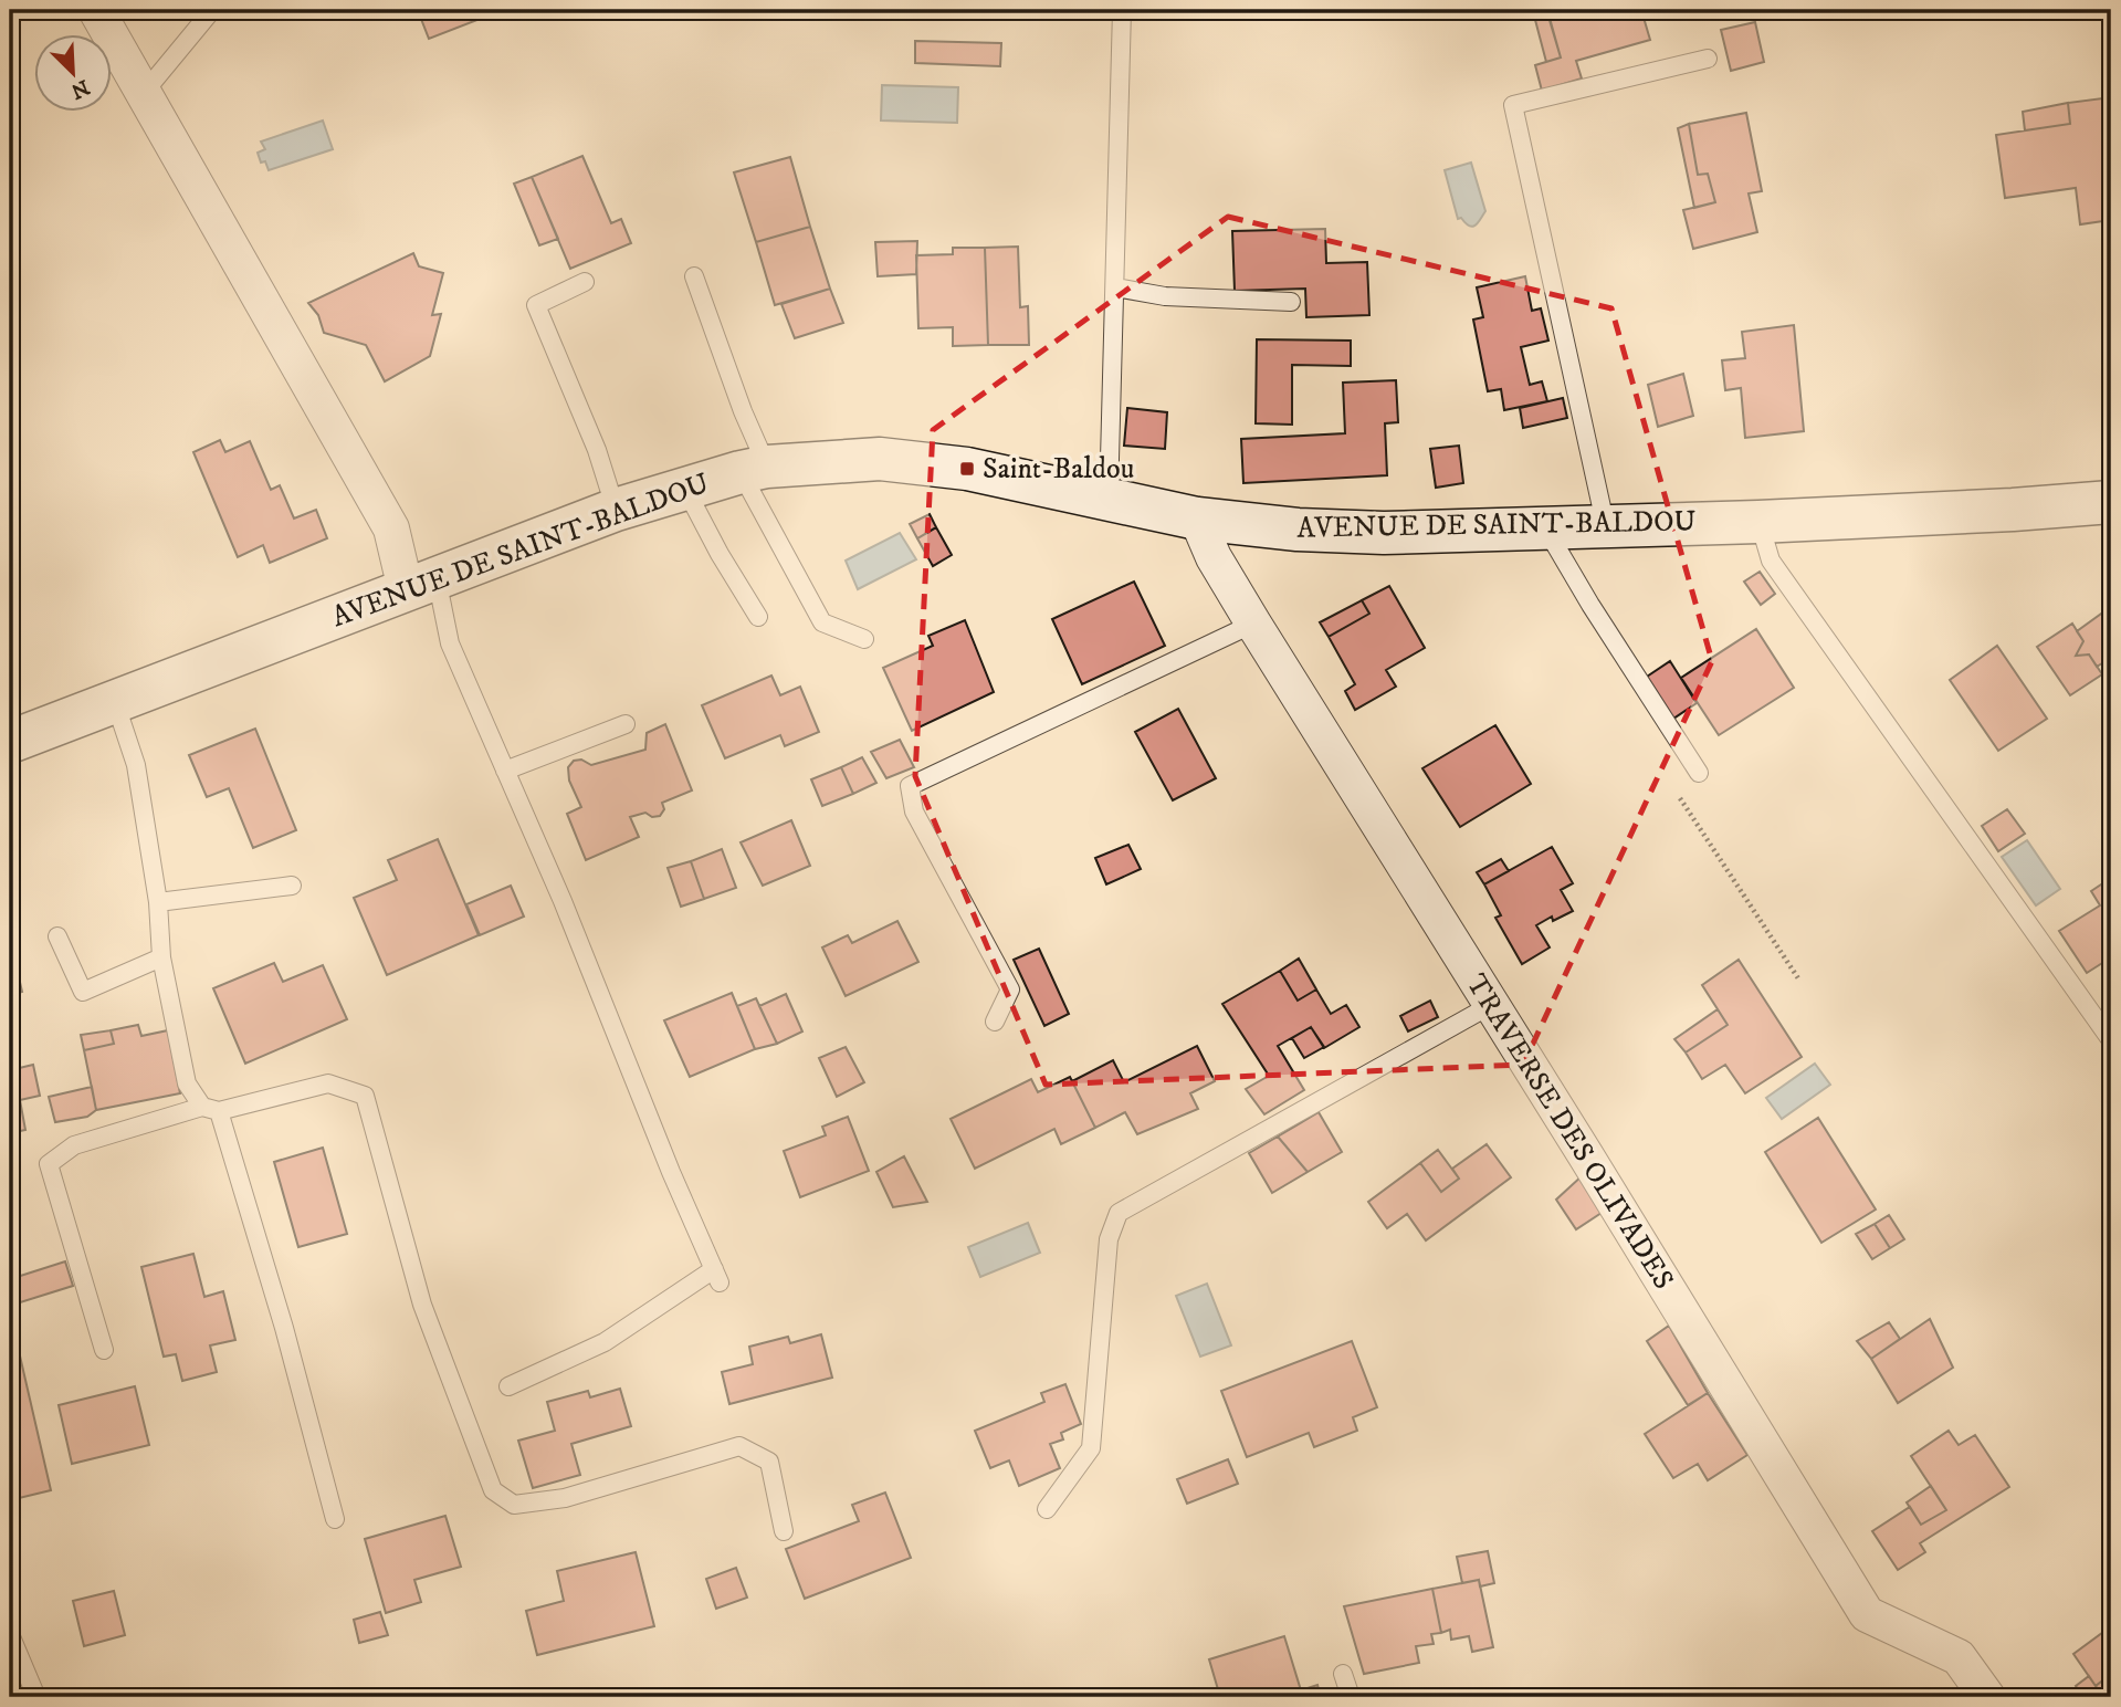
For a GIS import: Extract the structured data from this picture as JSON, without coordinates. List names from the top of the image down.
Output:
{
  "streets": {
    "street": ["AVENUE DE SAINT-BALDOU", "TRAVERSE DES OLIVADES"]
  },
  "crossings": [
    ["AVENUE DE SAINT-BALDOU", "TRAVERSE DES OLIVADES"]
  ],
  "places": {
    "transit": ["Saint-Baldou"]
  },
  "north": "bottom right"
}
